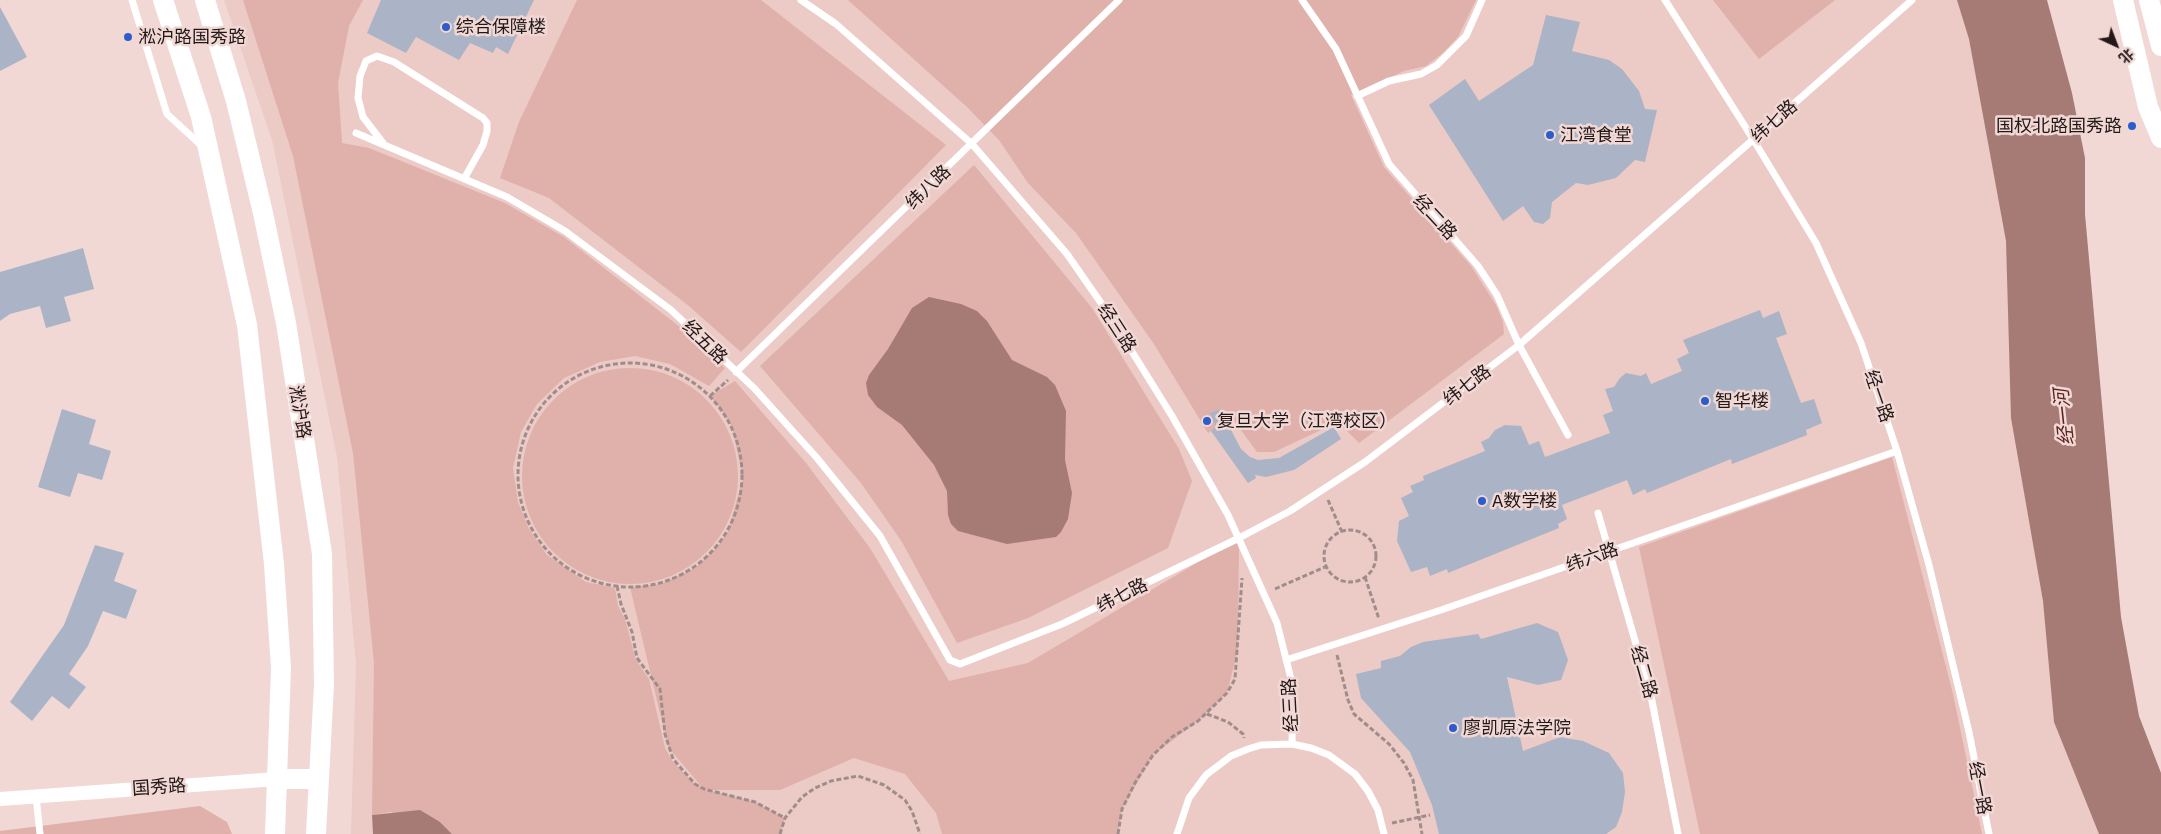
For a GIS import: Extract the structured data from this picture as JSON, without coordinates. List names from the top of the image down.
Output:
{
  "streets": {
    "main road": ["淞沪路", "国秀路"],
    "lane": [
      "纬七路",
      "纬八路",
      "经二路",
      "经三路",
      "经五路",
      "经一路",
      "纬六路"
    ]
  },
  "crossings": [
    ["纬七路", "经二路"],
    ["纬七路", "经三路"],
    ["纬七路", "经五路"],
    ["纬七路", "经一路"],
    ["纬八路", "经三路"],
    ["纬八路", "经五路"],
    ["经二路", "纬六路"],
    ["经三路", "纬六路"],
    ["经一路", "纬六路"],
    ["淞沪路", "国秀路"]
  ],
  "water": ["经一河"],
  "places": [
    "综合保障楼",
    "淞沪路国秀路",
    "国权北路国秀路",
    "江湾食堂",
    "智华楼",
    "复旦大学（江湾校区）",
    "A数学楼",
    "廖凯原法学院"
  ],
  "north": "bottom right"
}
